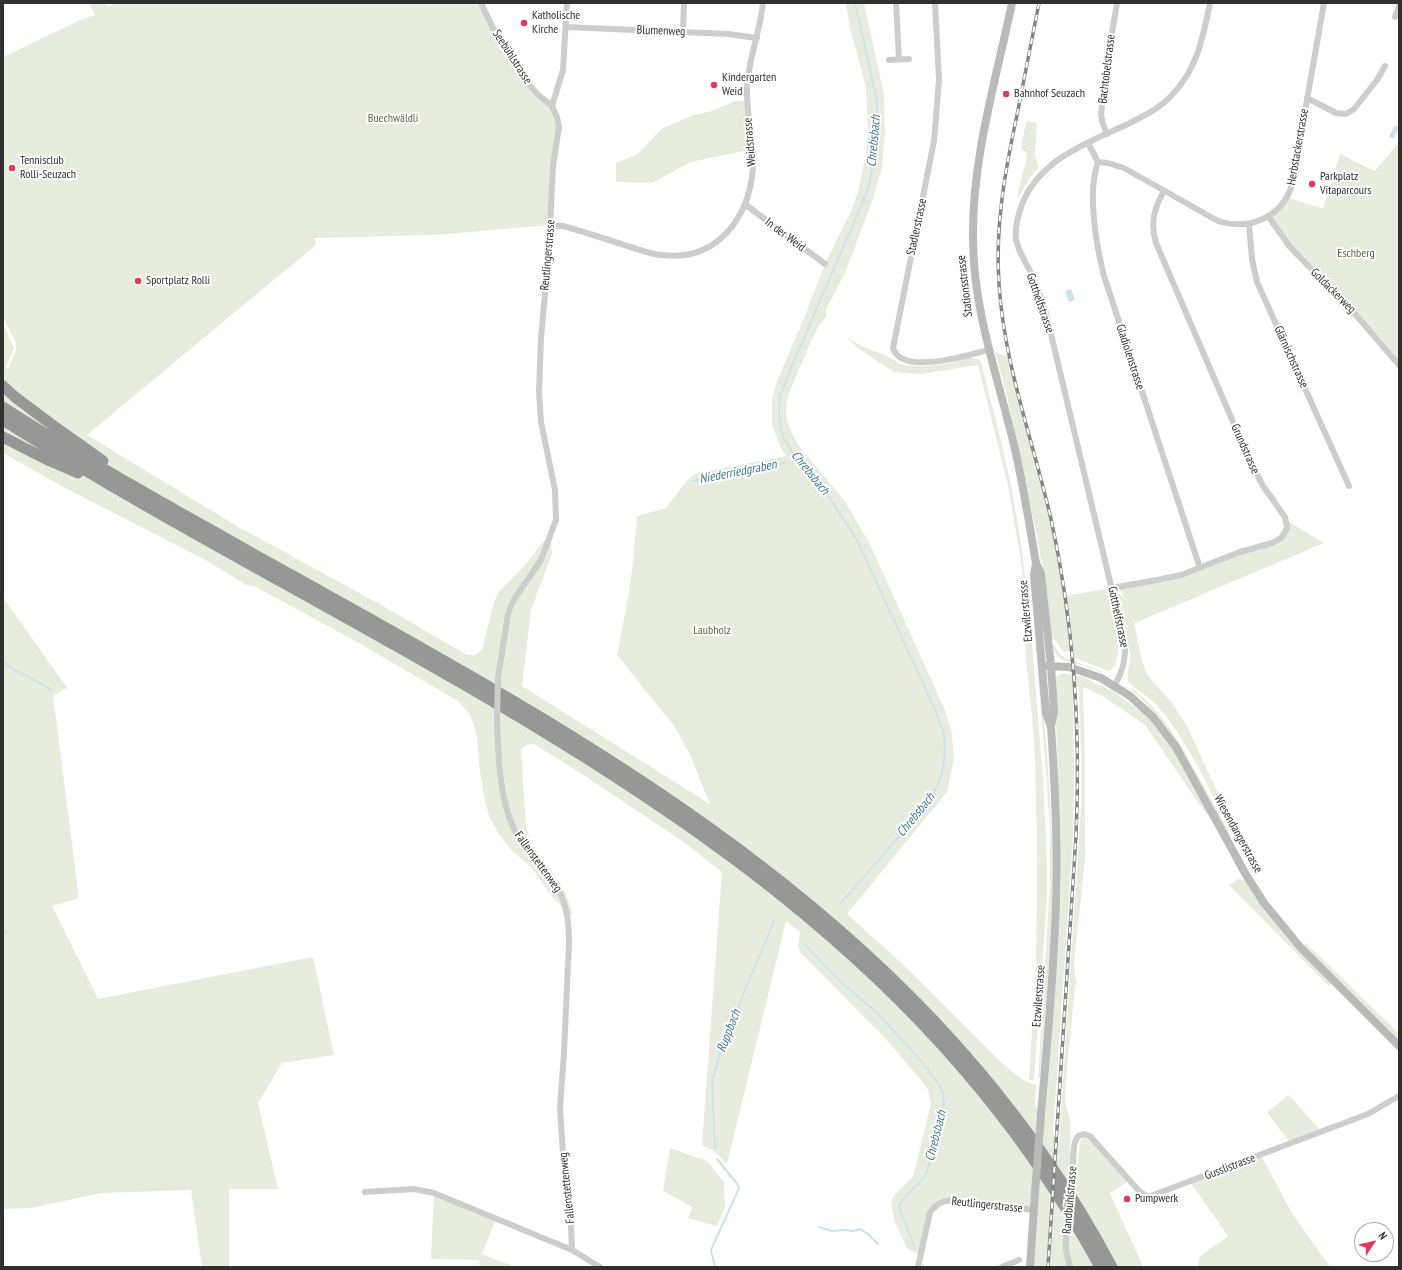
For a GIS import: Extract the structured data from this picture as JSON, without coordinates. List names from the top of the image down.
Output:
{
  "streets": {
    "main road": ["Stationsstrasse", "Etzwilerstrasse", "Wiesendangerstrasse"],
    "street": [
      "Blumenweg",
      "Seebühlstrasse",
      "Bachtobelstrasse",
      "Weidstrasse",
      "Herbstackerstrasse",
      "Stadlerstrasse",
      "In der Weid",
      "Reutlingerstrasse",
      "Goldackerweg",
      "Gotthelfstrasse",
      "Gladiolenstrasse",
      "Glärnischstrasse",
      "Grundstrasse",
      "Fallenstettenweg",
      "Gusslistrasse",
      "Randbühlstrasse"
    ]
  },
  "crossings": [
    ["Blumenweg", "Weidstrasse"],
    ["Seebühlstrasse", "Reutlingerstrasse"],
    ["Bachtobelstrasse", "Gotthelfstrasse"],
    ["Weidstrasse", "In der Weid"],
    ["Weidstrasse", "Reutlingerstrasse"],
    ["Herbstackerstrasse", "Goldackerweg"],
    ["Herbstackerstrasse", "Gladiolenstrasse"],
    ["Herbstackerstrasse", "Glärnischstrasse"],
    ["Herbstackerstrasse", "Grundstrasse"],
    ["Stadlerstrasse", "Stationsstrasse"],
    ["Reutlingerstrasse", "Etzwilerstrasse"],
    ["Reutlingerstrasse", "Fallenstettenweg"],
    ["Stationsstrasse", "Etzwilerstrasse"],
    ["Gotthelfstrasse", "Grundstrasse"],
    ["Gotthelfstrasse", "Wiesendangerstrasse"],
    ["Gladiolenstrasse", "Grundstrasse"],
    ["Etzwilerstrasse", "Wiesendangerstrasse"],
    ["Gusslistrasse", "Randbühlstrasse"]
  ],
  "water": ["Chrebsbach", "Niederriedgraben", "Ruppbach"],
  "parks": ["Buechwäldli", "Eschberg", "Laubholz"],
  "places": [
    "Katholische Kirche",
    "Kindergarten Weid",
    "Bahnhof Seuzach",
    "Tennisclub Rolli-Seuzach",
    "Parkplatz Vitaparcours",
    "Sportplatz Rolli",
    "Pumpwerk"
  ],
  "north": "top right"
}
